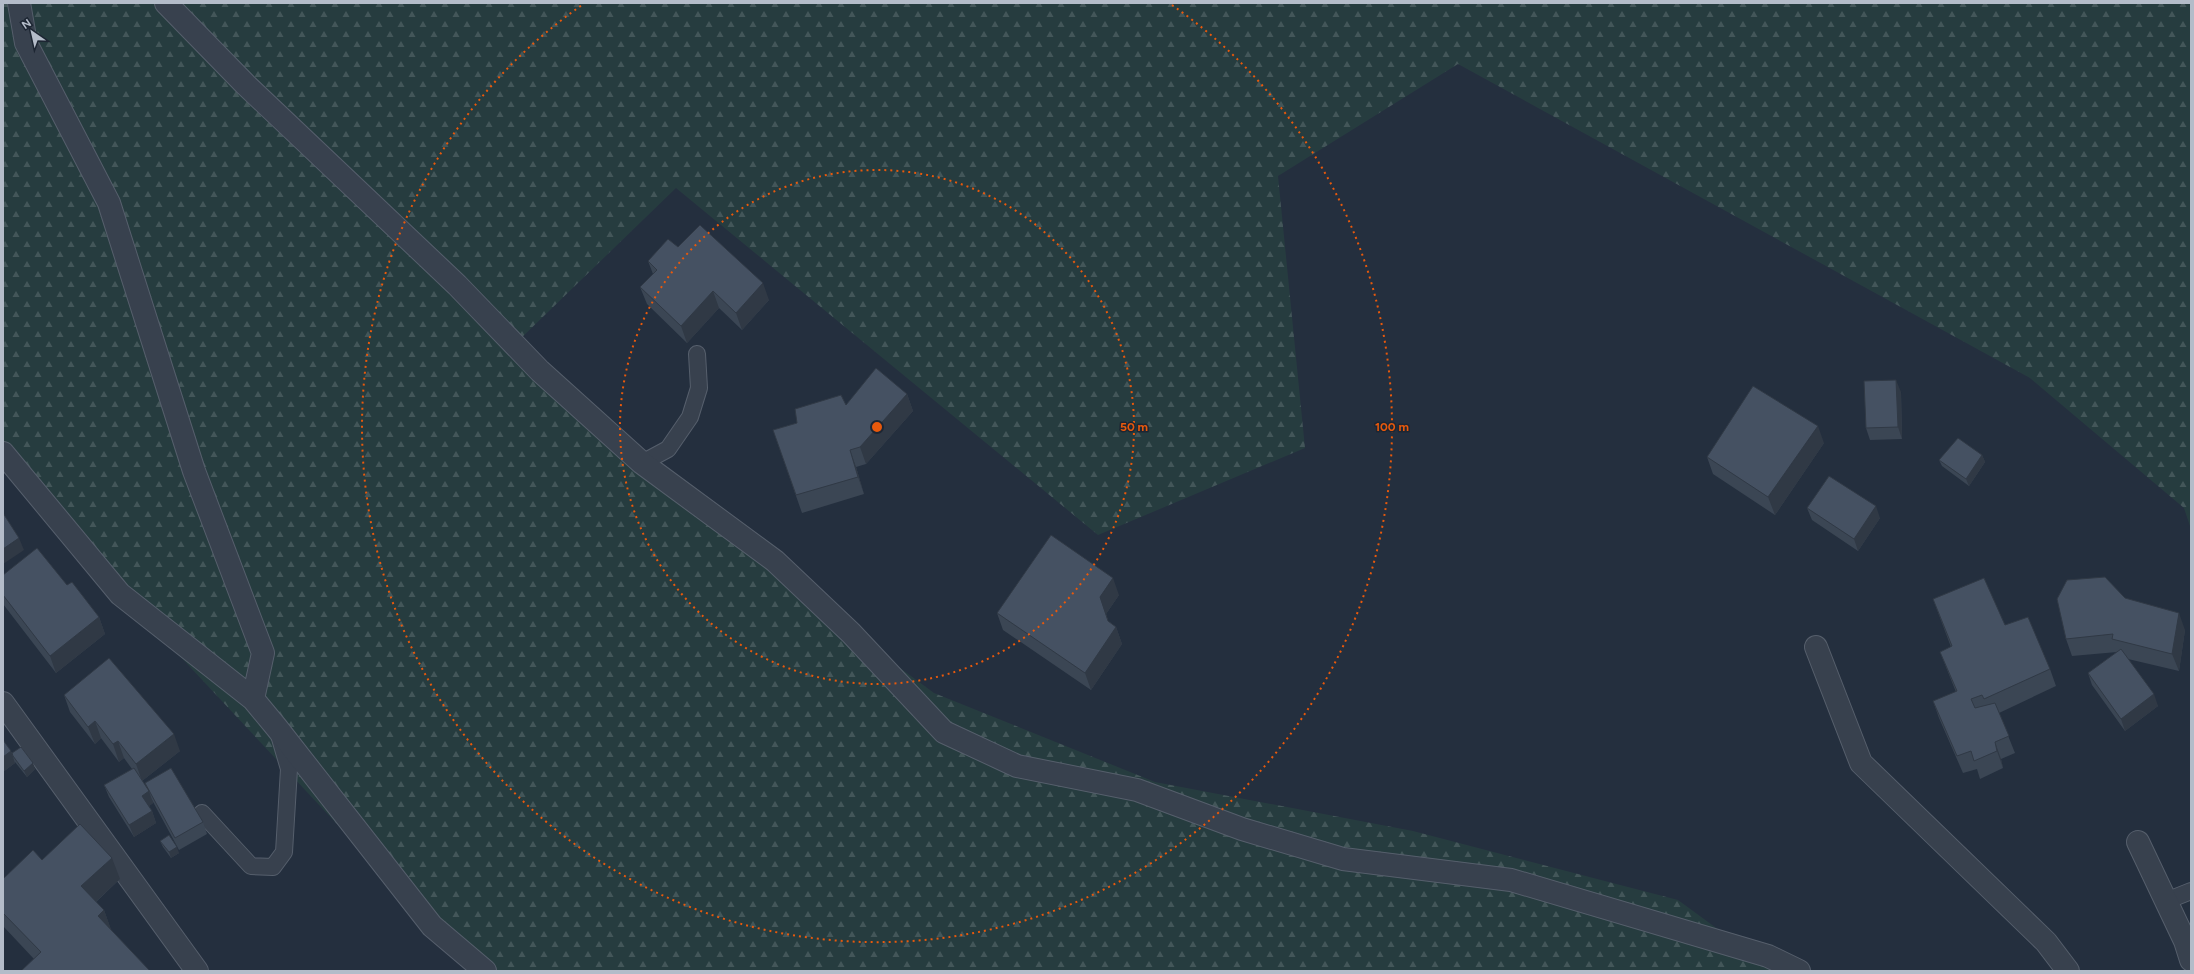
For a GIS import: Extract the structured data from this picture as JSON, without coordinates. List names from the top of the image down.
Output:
{
  "north": "top left",
  "rings": ["50 m", "100 m"]
}
